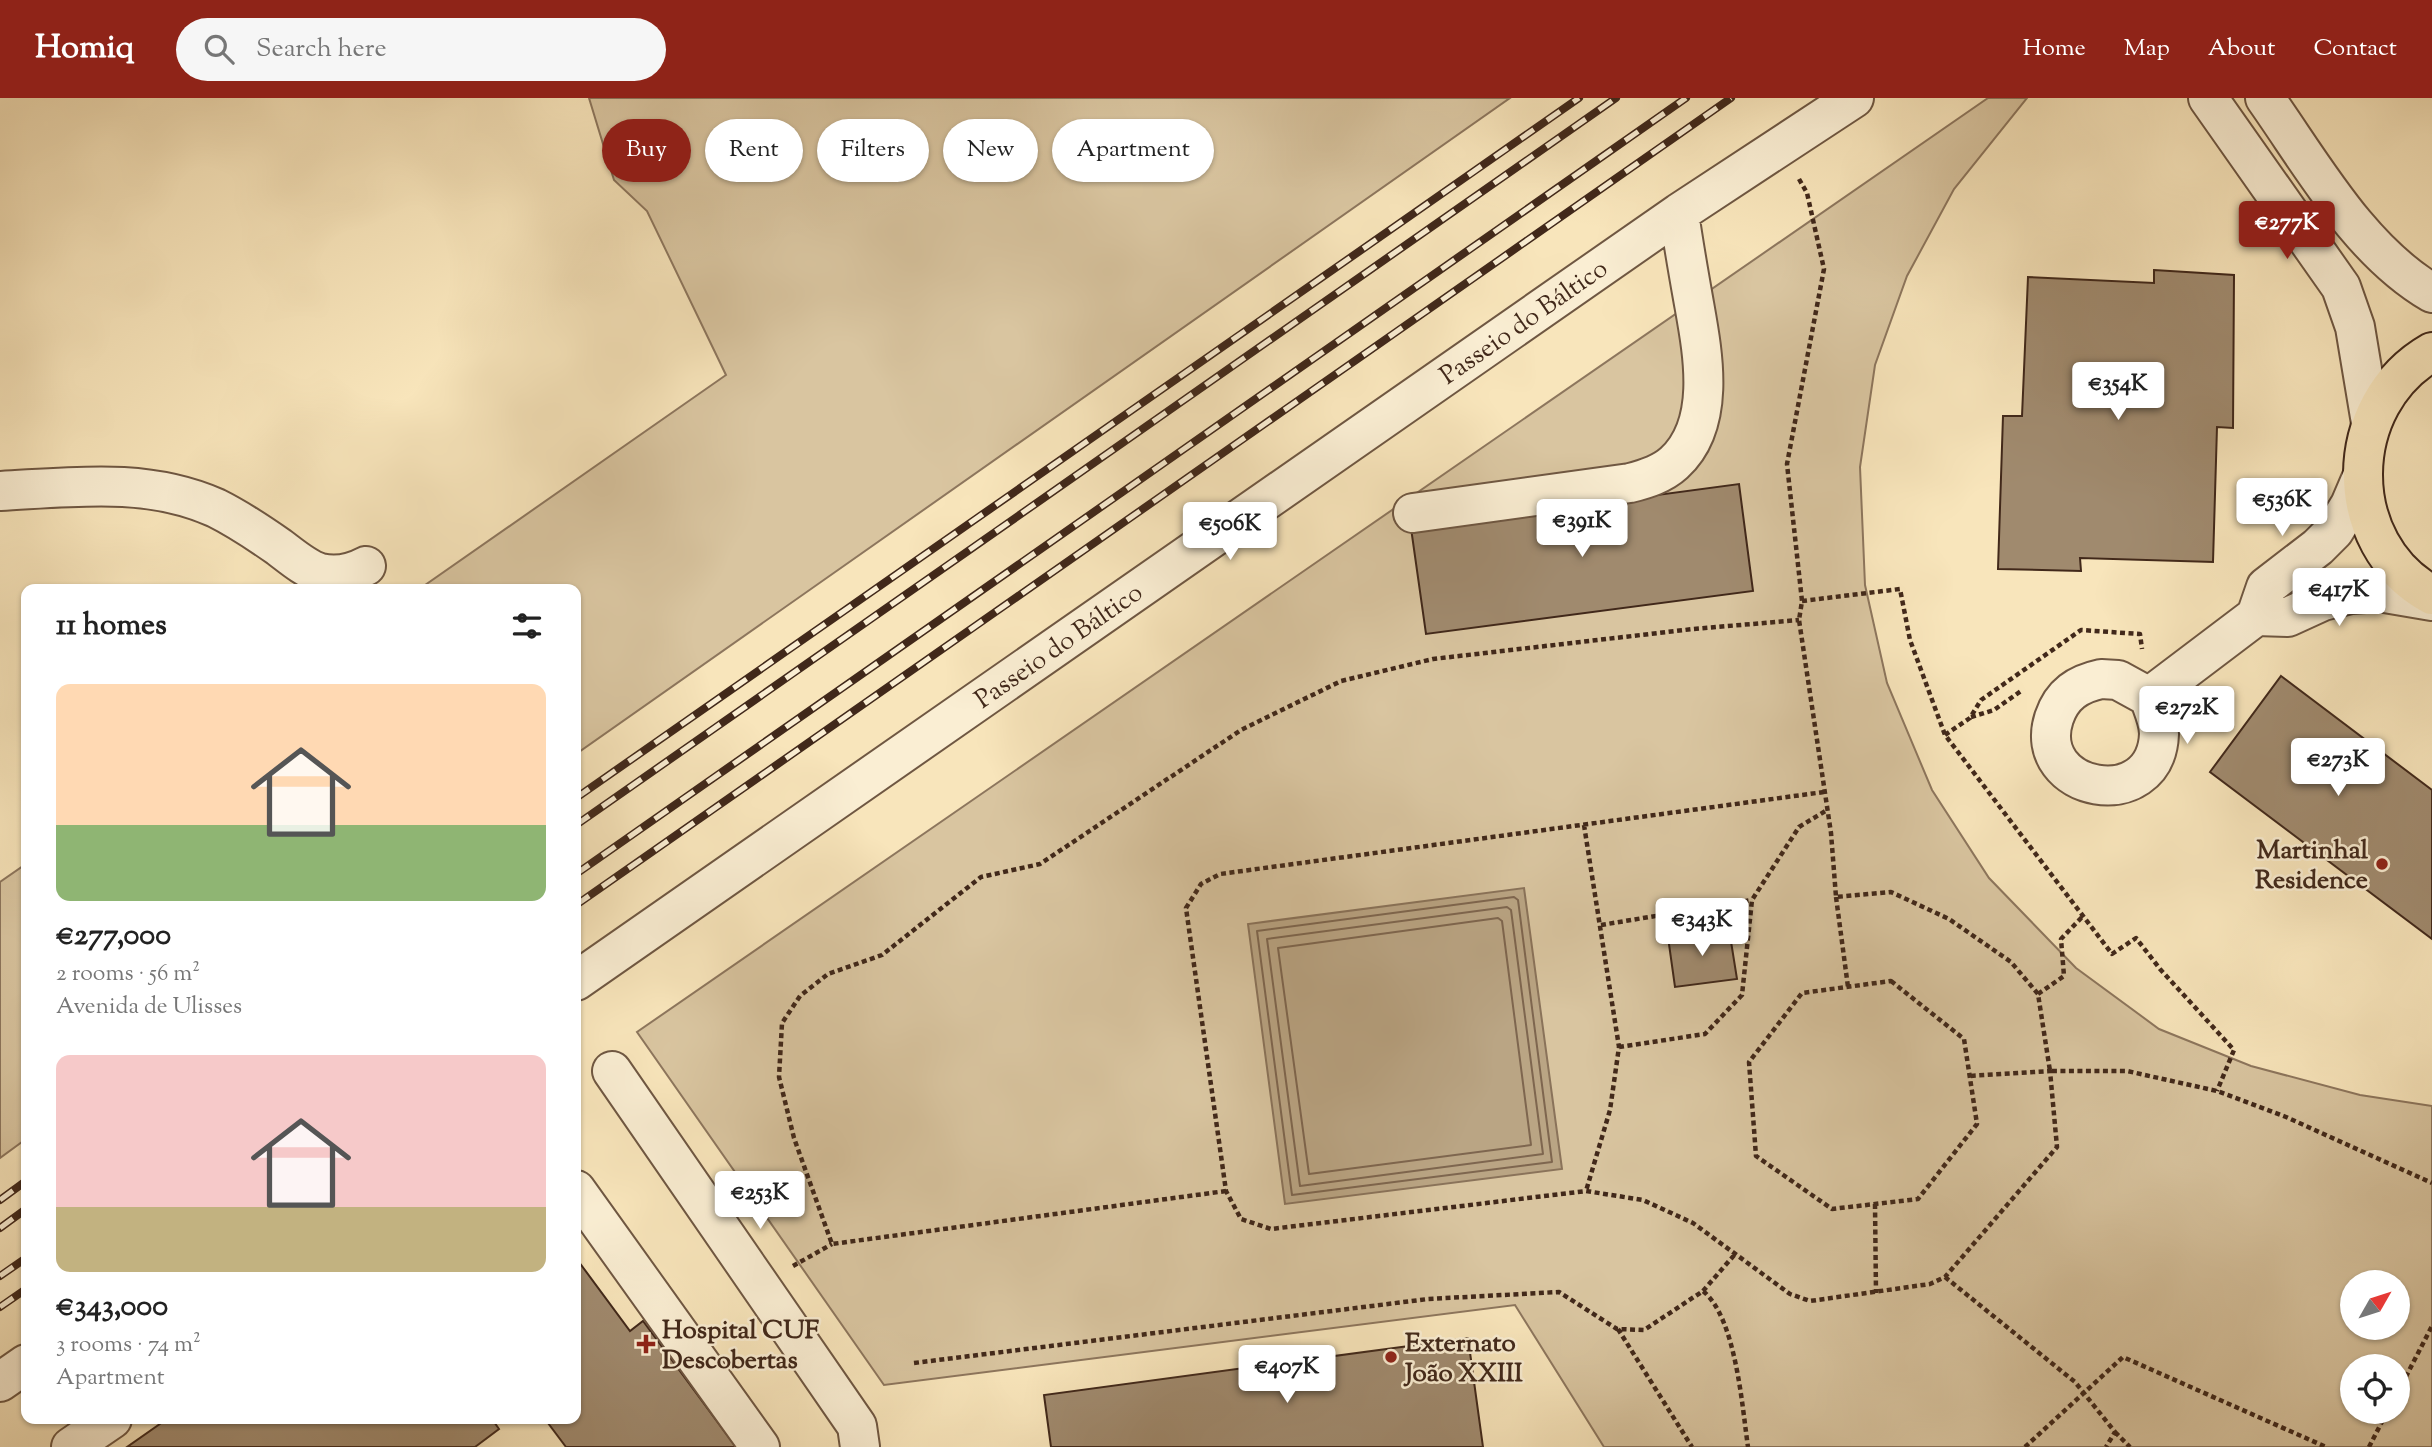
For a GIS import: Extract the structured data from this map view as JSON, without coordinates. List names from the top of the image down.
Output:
{
  "streets": {
    "street": ["Passeio do Báltico"]
  },
  "places": {
    "other": ["Martinhal Residence", "Externato João XXIII"],
    "health": ["Hospital CUF Descobertas"]
  },
  "north": "top right",
  "page": {
    "header": "Homiq",
    "search": "Search here",
    "nav": [
      "Home",
      "Map",
      "About",
      "Contact"
    ],
    "chip": [
      "Buy",
      "Rent",
      "Filters",
      "New",
      "Apartment"
    ],
    "price": [
      "€277K",
      "€354K",
      "€536K",
      "€391K",
      "€506K",
      "€417K",
      "€272K",
      "€273K",
      "€343K",
      "€253K",
      "€407K"
    ],
    "heading": "11 homes",
    "list": [
      {
        "name": "€277,000",
        "note": "2 rooms · 56 m² · Avenida de Ulisses"
      },
      {
        "name": "€343,000",
        "note": "3 rooms · 74 m² · Apartment"
      }
    ]
  }
}
